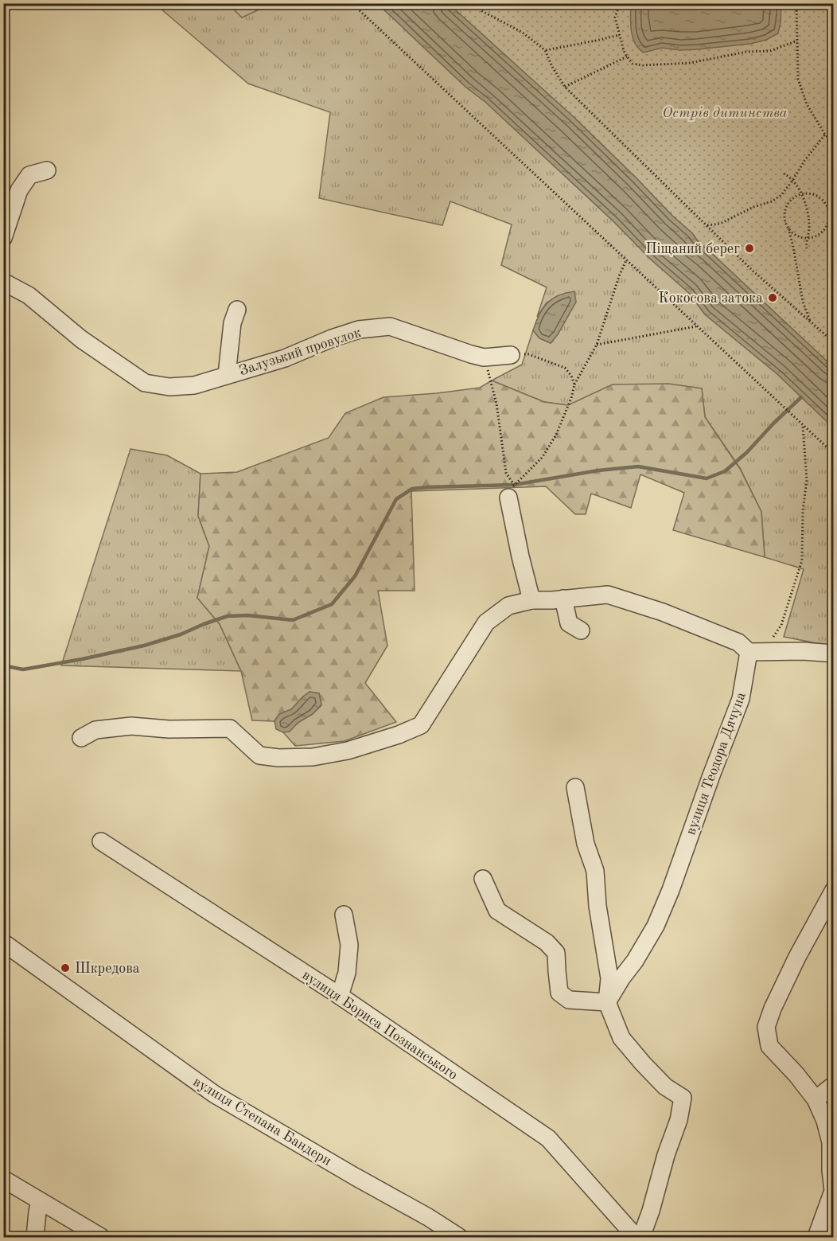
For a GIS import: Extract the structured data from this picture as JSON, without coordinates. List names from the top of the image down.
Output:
{
  "streets": {
    "street": [
      "Залузький провулок",
      "вулиця Теодора Дячуна",
      "вулиця Бориса Познанського",
      "вулиця Степана Бандери"
    ]
  },
  "parks": ["Острів дитинства"],
  "places": ["Піщаний берег", "Кокосова затока", "Шкредова"]
}
